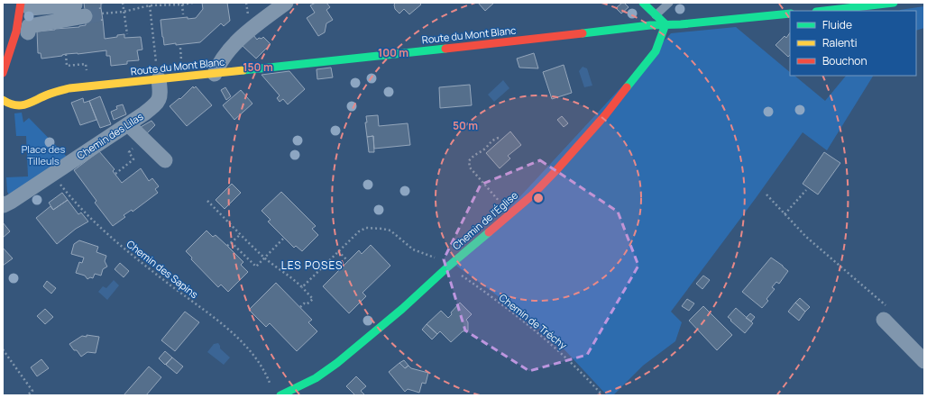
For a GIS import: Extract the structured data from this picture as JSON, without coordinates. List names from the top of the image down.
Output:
{
  "streets": {
    "street": ["Route du Mont Blanc", "Chemin des Lilas", "Chemin de l'Église"],
    "path": ["Chemin des Sapins", "Chemin de Tréchy"]
  },
  "crossings": [
    ["Route du Mont Blanc", "Chemin des Lilas"],
    ["Route du Mont Blanc", "Chemin de l'Église"],
    ["Chemin des Lilas", "Chemin des Sapins"],
    ["Chemin de l'Église", "Chemin de Tréchy"]
  ],
  "districts": ["LES POSES"],
  "parks": ["Place des Tilleuls"],
  "legend": ["Fluide", "Ralenti", "Bouchon"],
  "rings": ["100 m", "150 m", "50 m"]
}
